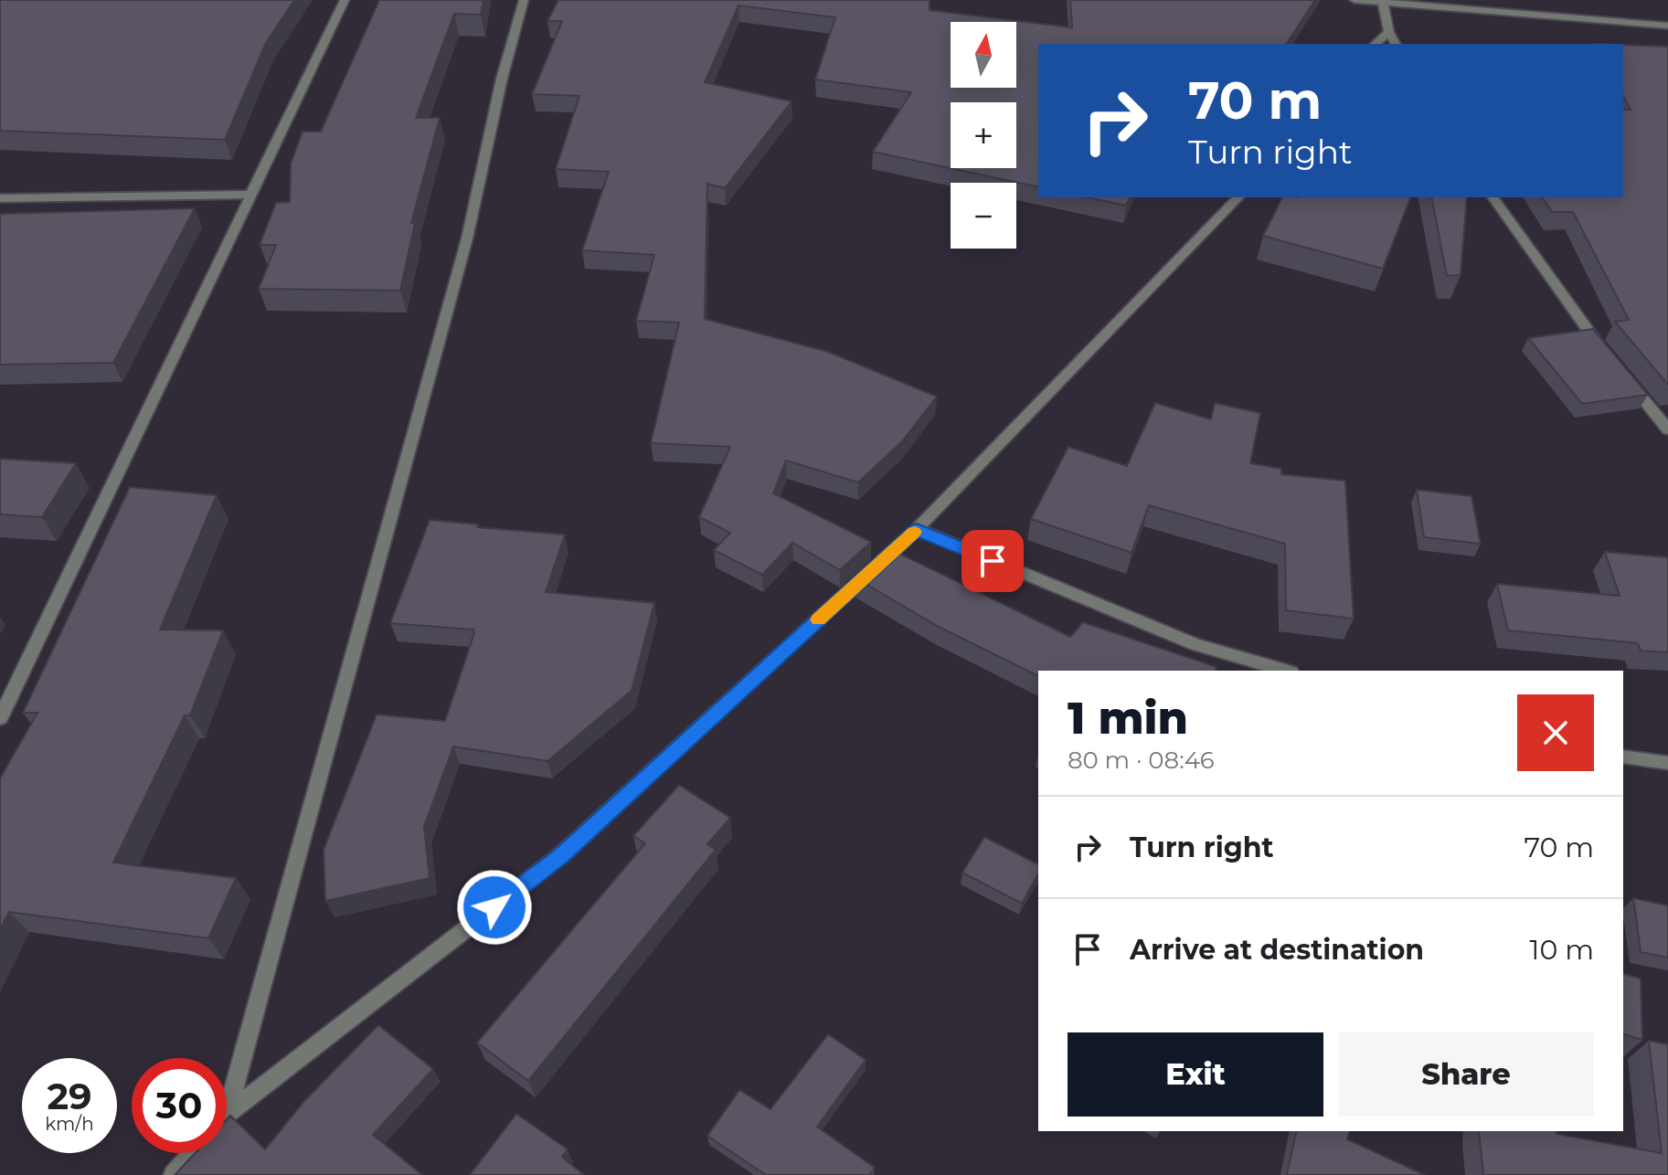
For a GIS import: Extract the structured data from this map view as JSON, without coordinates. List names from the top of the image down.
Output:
{
  "north": "top",
  "page": {
    "map_buttons": ["+", "−"],
    "turn": ["70 m", "Turn right"],
    "heading": ["1 min", "80 m · 08:46"],
    "list": [
      {
        "name": "Turn right",
        "value": "70 m"
      },
      {
        "name": "Arrive at destination",
        "value": "10 m"
      }
    ],
    "buttons": ["Exit", "Share"],
    "speed": "29 km/h",
    "limit": "30"
  }
}
